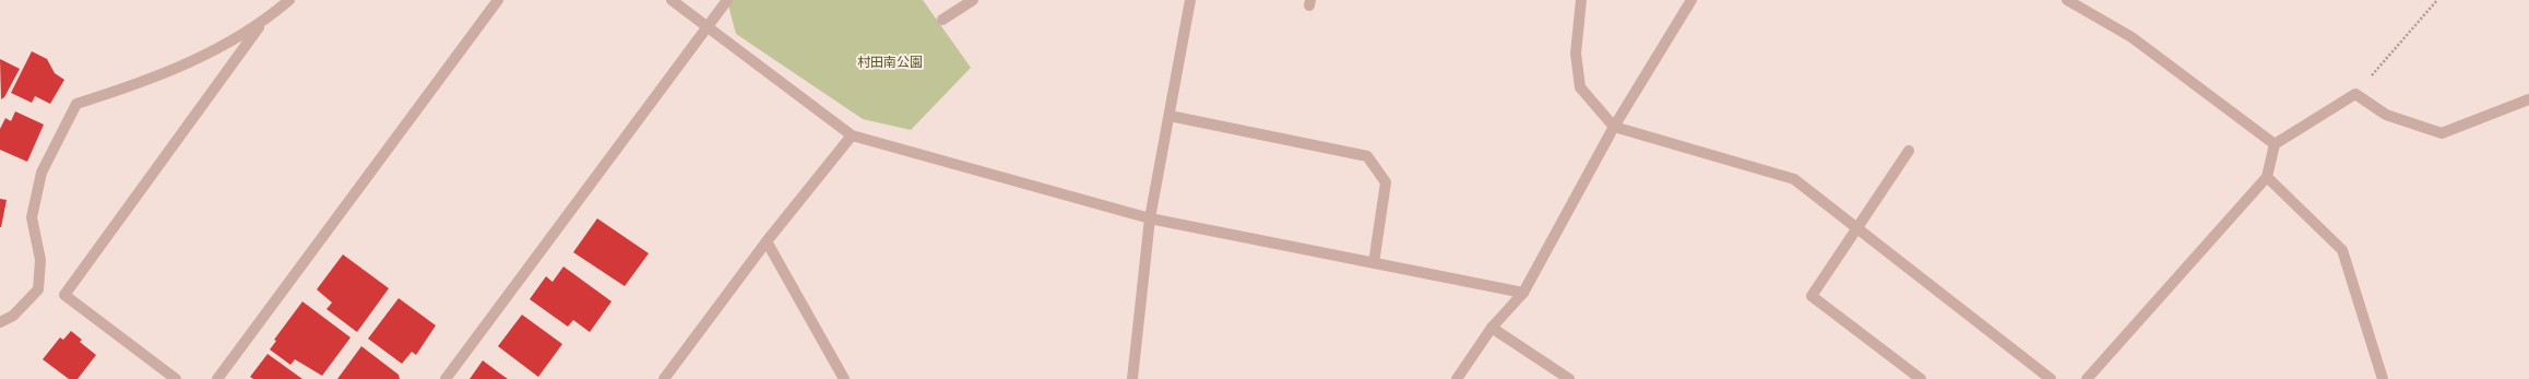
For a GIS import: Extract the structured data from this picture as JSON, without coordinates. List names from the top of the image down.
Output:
{
  "parks": ["村田南公園"]
}
